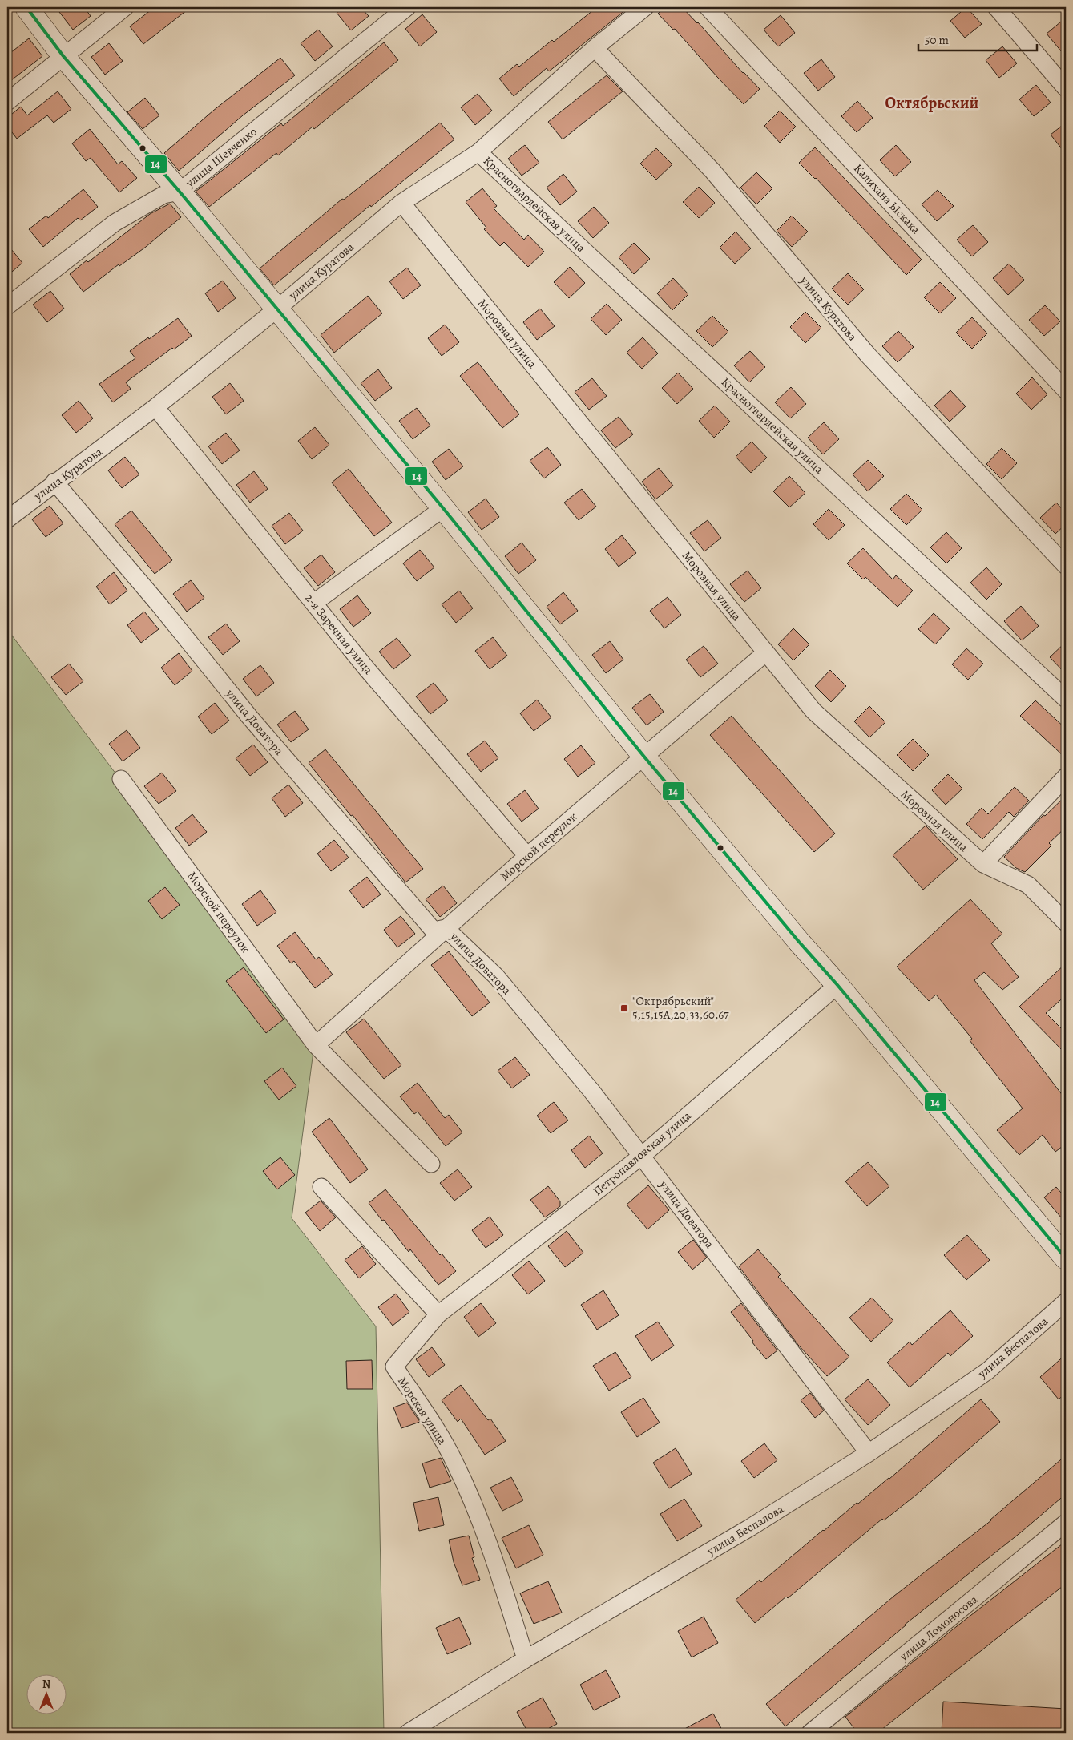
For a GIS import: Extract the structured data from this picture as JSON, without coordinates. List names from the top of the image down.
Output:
{
  "streets": {
    "street": [
      "улица Шевченко",
      "Калихана Ыскака",
      "Красногвардейская улица",
      "улица Куратова",
      "Морозная улица",
      "2-я Заречная улица",
      "улица Доватора",
      "Морской переулок",
      "Петропавловская улица",
      "улица Беспалова",
      "Морская улица",
      "улица Ломоносова"
    ]
  },
  "crossings": [
    ["Красногвардейская улица", "улица Куратова"],
    ["улица Куратова", "Морозная улица"],
    ["улица Куратова", "2-я Заречная улица"],
    ["улица Куратова", "улица Доватора"],
    ["Морозная улица", "Морской переулок"],
    ["2-я Заречная улица", "Морской переулок"],
    ["улица Доватора", "Морской переулок"],
    ["улица Доватора", "Петропавловская улица"],
    ["улица Доватора", "улица Беспалова"],
    ["Петропавловская улица", "Морская улица"],
    ["улица Беспалова", "Морская улица"]
  ],
  "districts": ["Октябрьский"],
  "places": {
    "transit": ["\"Октрябрьский\" 5,15,15А,20,33,60,67"]
  },
  "lines": ["transit line 14"],
  "scale_bar": "50 m",
  "north": "top"
}
